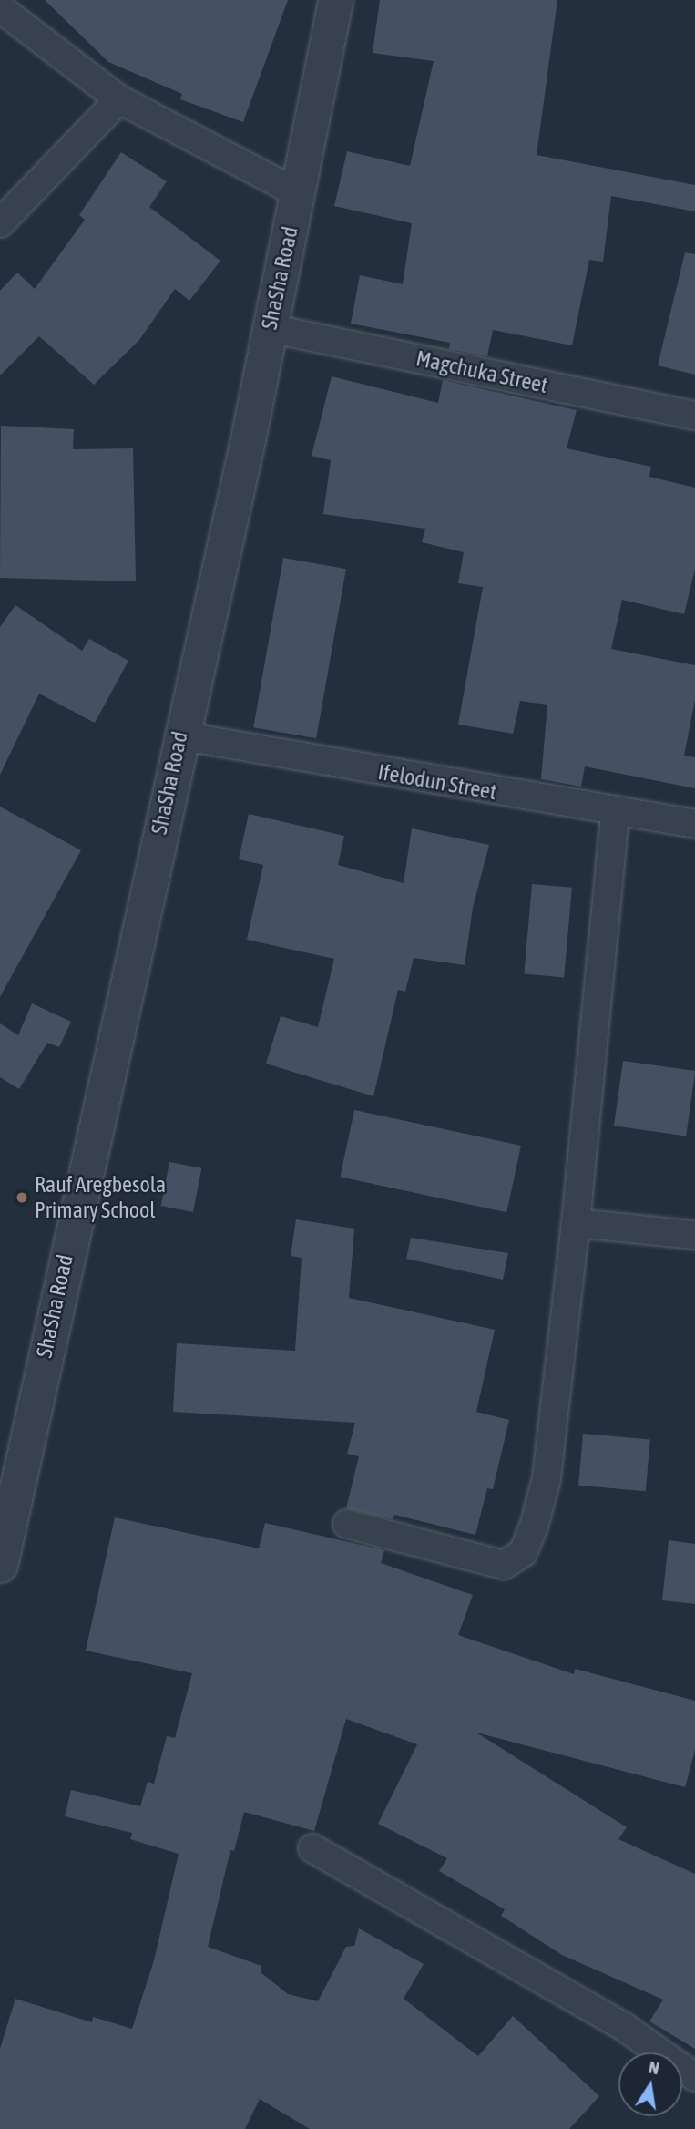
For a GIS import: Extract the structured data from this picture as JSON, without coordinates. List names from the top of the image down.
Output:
{
  "streets": {
    "street": ["ShaSha Road", "Magchuka Street", "Ifelodun Street"]
  },
  "crossings": [
    ["ShaSha Road", "Magchuka Street"],
    ["ShaSha Road", "Ifelodun Street"]
  ],
  "places": ["Rauf Aregbesola Primary School"],
  "north": "top"
}
